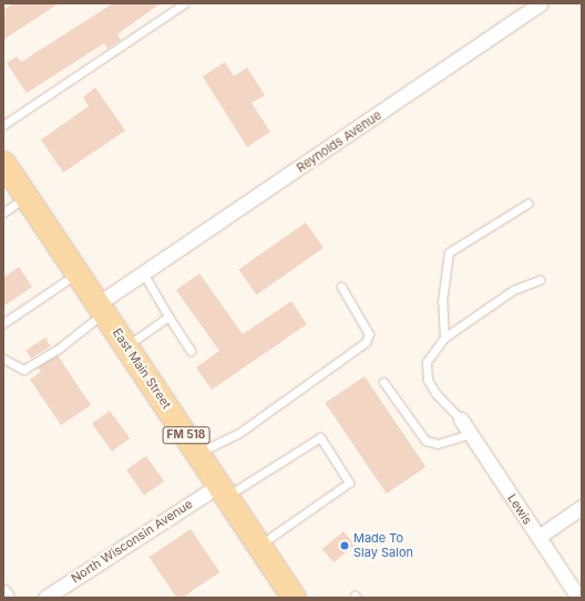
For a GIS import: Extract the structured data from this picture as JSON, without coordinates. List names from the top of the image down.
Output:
{
  "streets": {
    "main road": ["East Main Street", "FM 518"],
    "street": ["Reynolds Avenue", "Lewis", "North Wisconsin Avenue"]
  },
  "crossings": [
    ["Reynolds Avenue", "East Main Street"],
    ["East Main Street", "North Wisconsin Avenue"]
  ],
  "places": ["Made To Slay Salon"]
}
